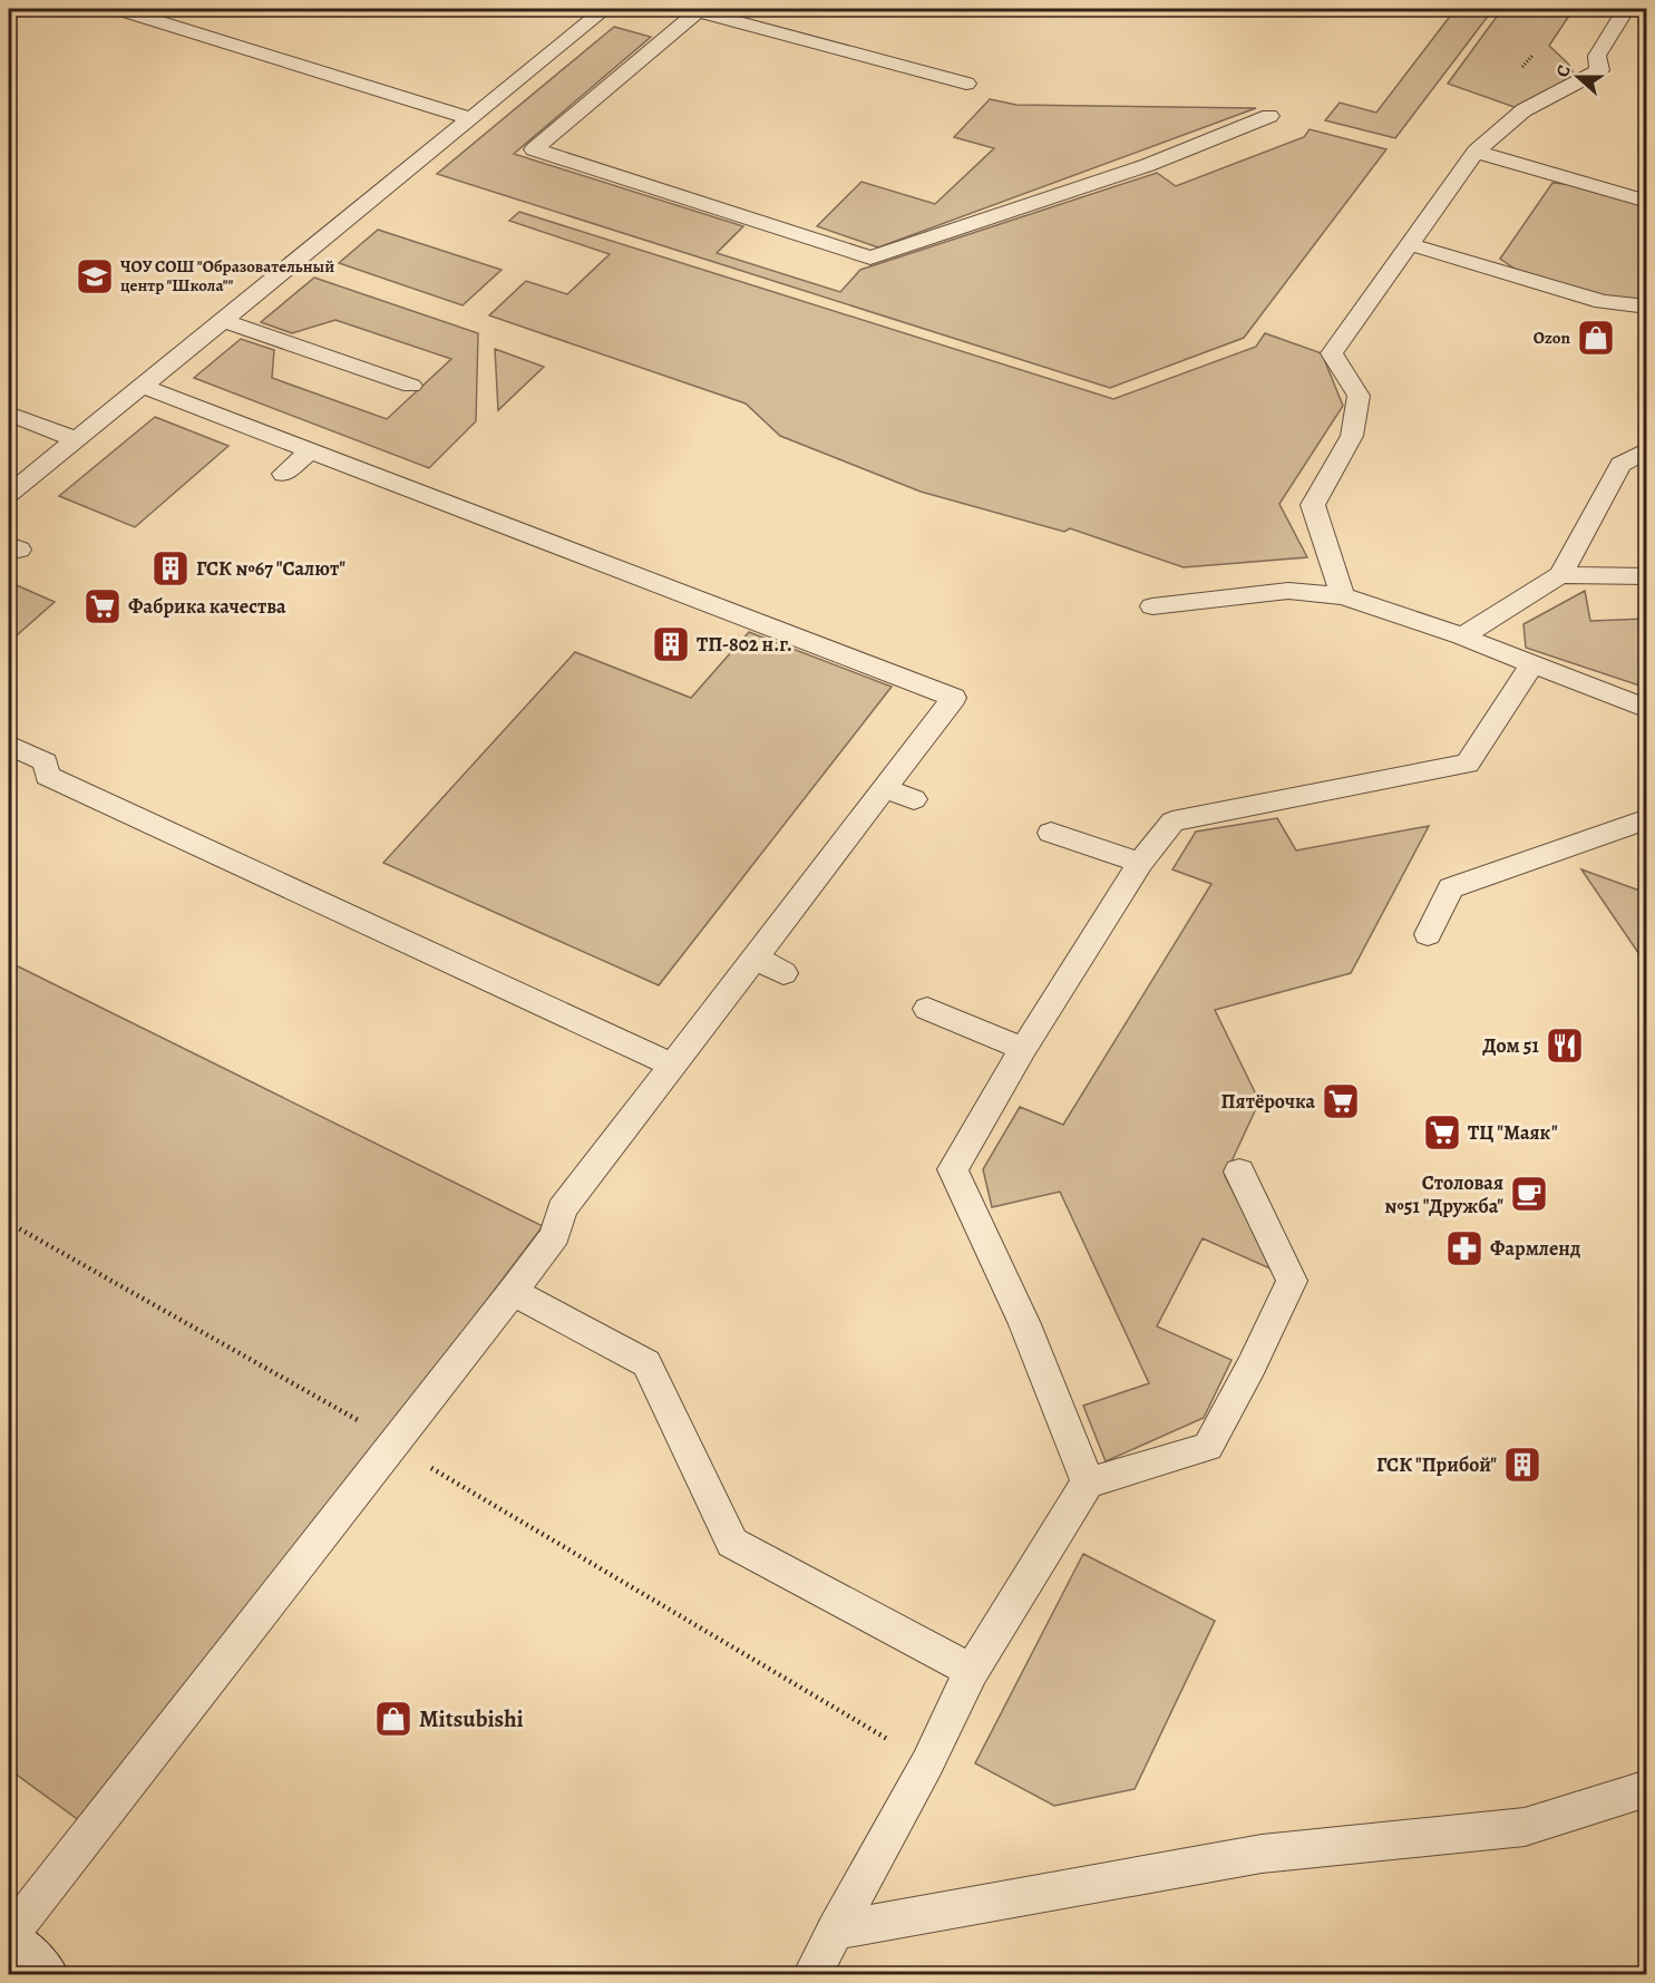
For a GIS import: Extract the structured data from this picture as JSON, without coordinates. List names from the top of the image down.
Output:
{
  "places": {
    "school or university": ["ЧОУ СОШ \"Образовательный центр \"Школа\"\""],
    "shop": ["Ozon", "Mitsubishi"],
    "building": ["ГСК №67 \"Салют\"", "ТП-802 н.г.", "ГСК \"Прибой\""],
    "supermarket": ["Фабрика качества", "Пятёрочка", "ТЦ \"Маяк\""],
    "restaurant": ["Дом 51"],
    "cafe": ["Столовая №51 \"Дружба\""],
    "pharmacy": ["Фармленд"]
  },
  "north": "left"
}
